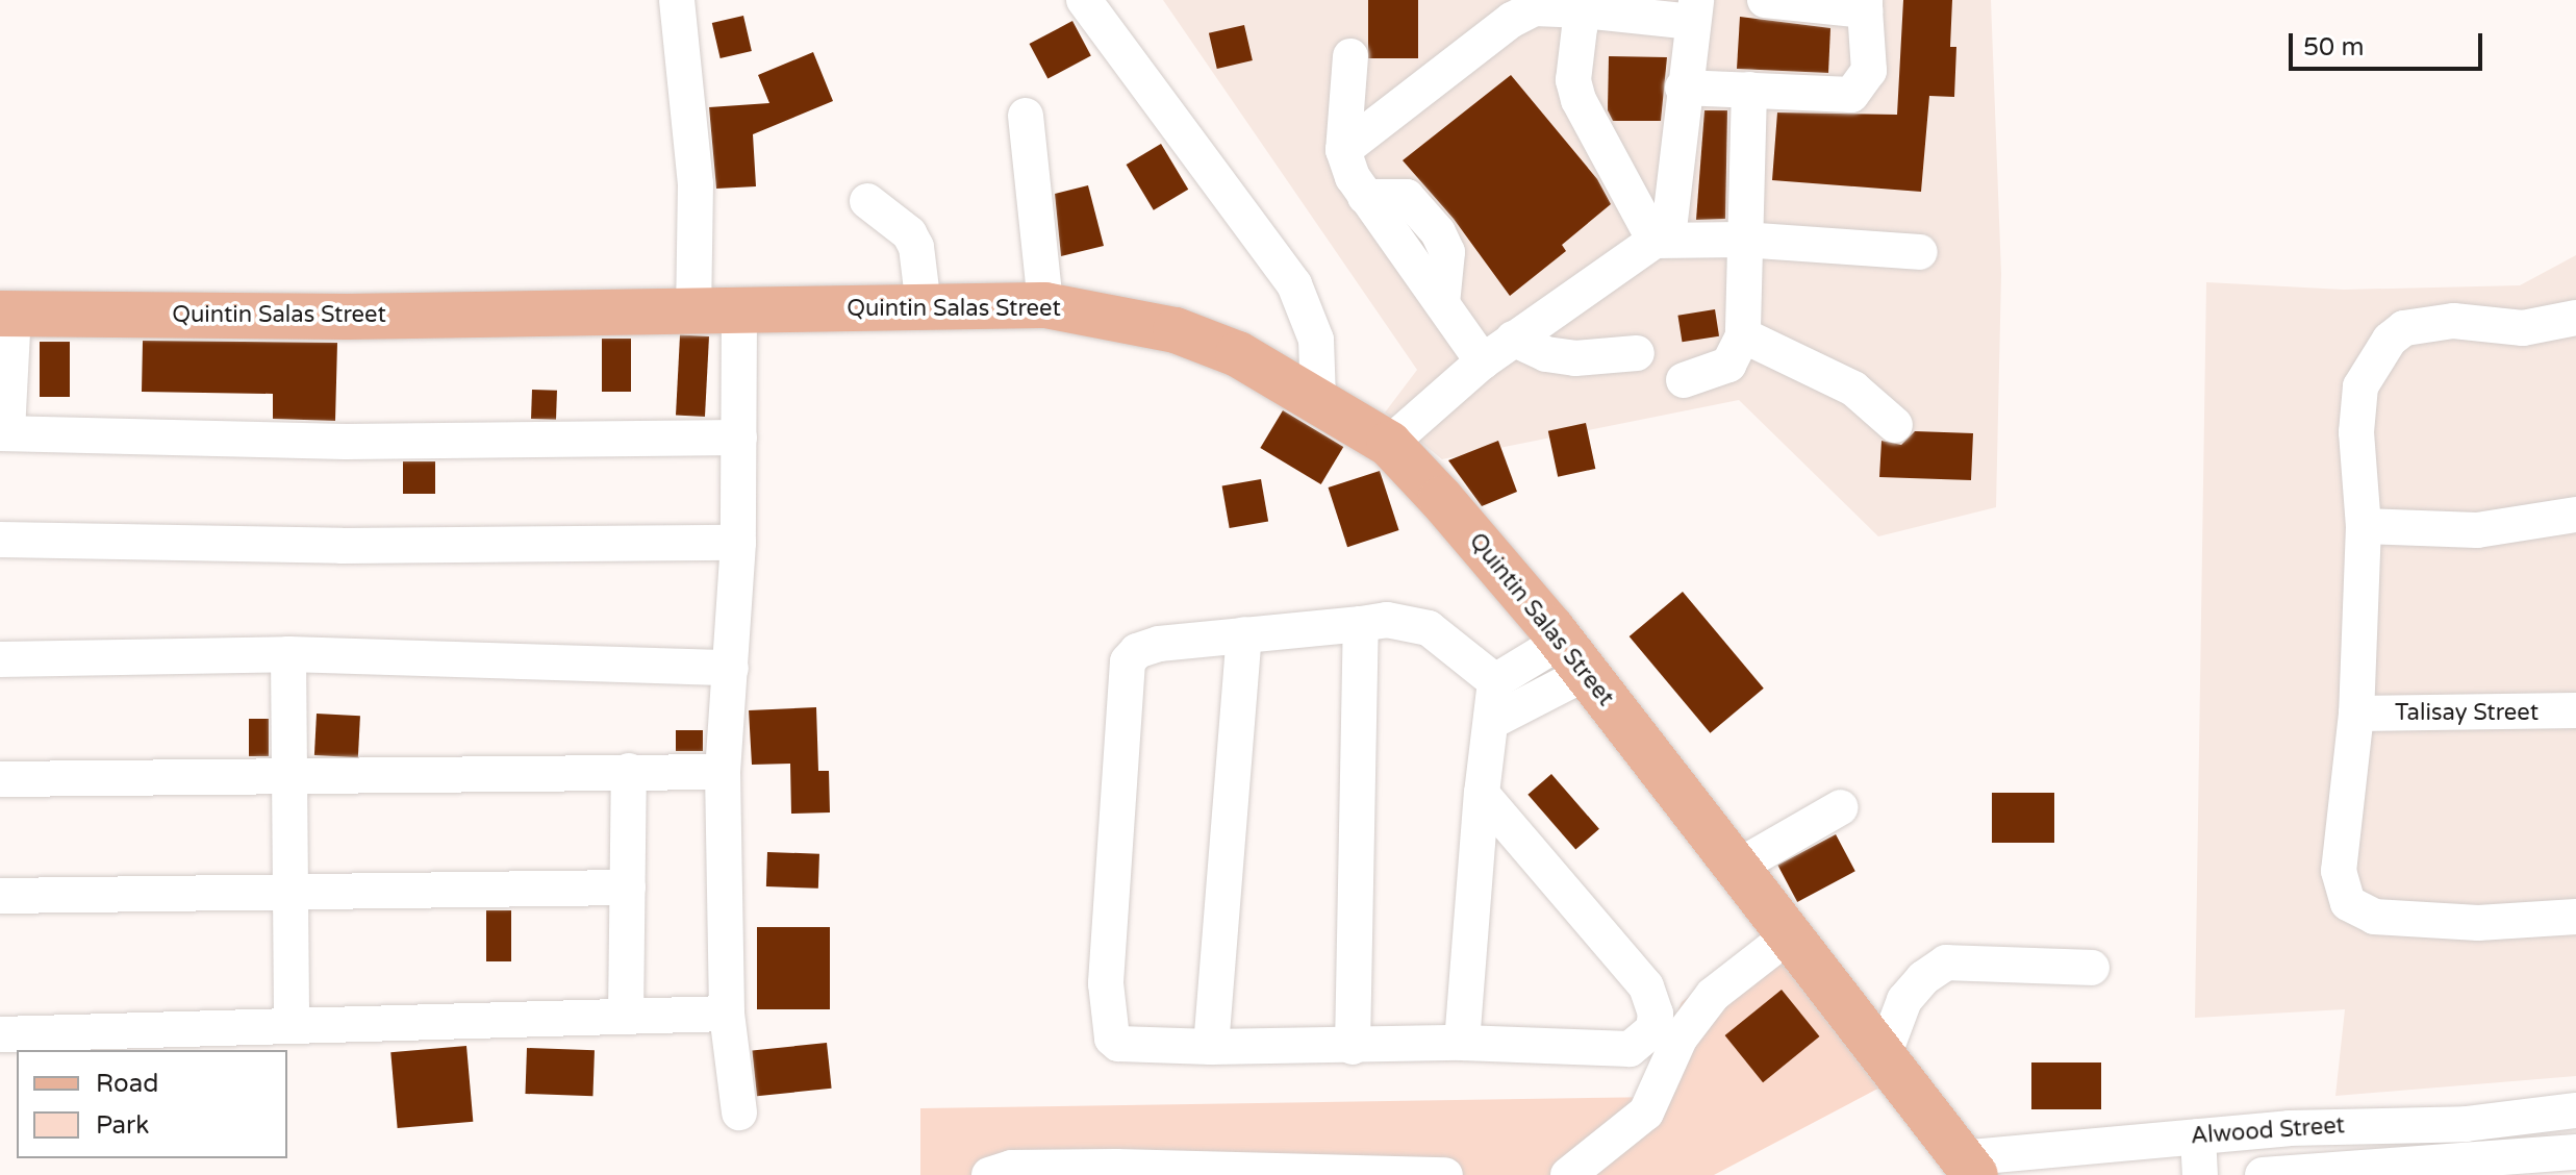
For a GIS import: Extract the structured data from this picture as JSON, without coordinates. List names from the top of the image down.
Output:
{
  "streets": {
    "main road": ["Quintin Salas Street"],
    "street": ["Talisay Street", "Alwood Street"]
  },
  "crossings": [
    ["Quintin Salas Street", "Alwood Street"]
  ],
  "legend": ["Road", "Park"],
  "scale_bar": "50 m"
}
